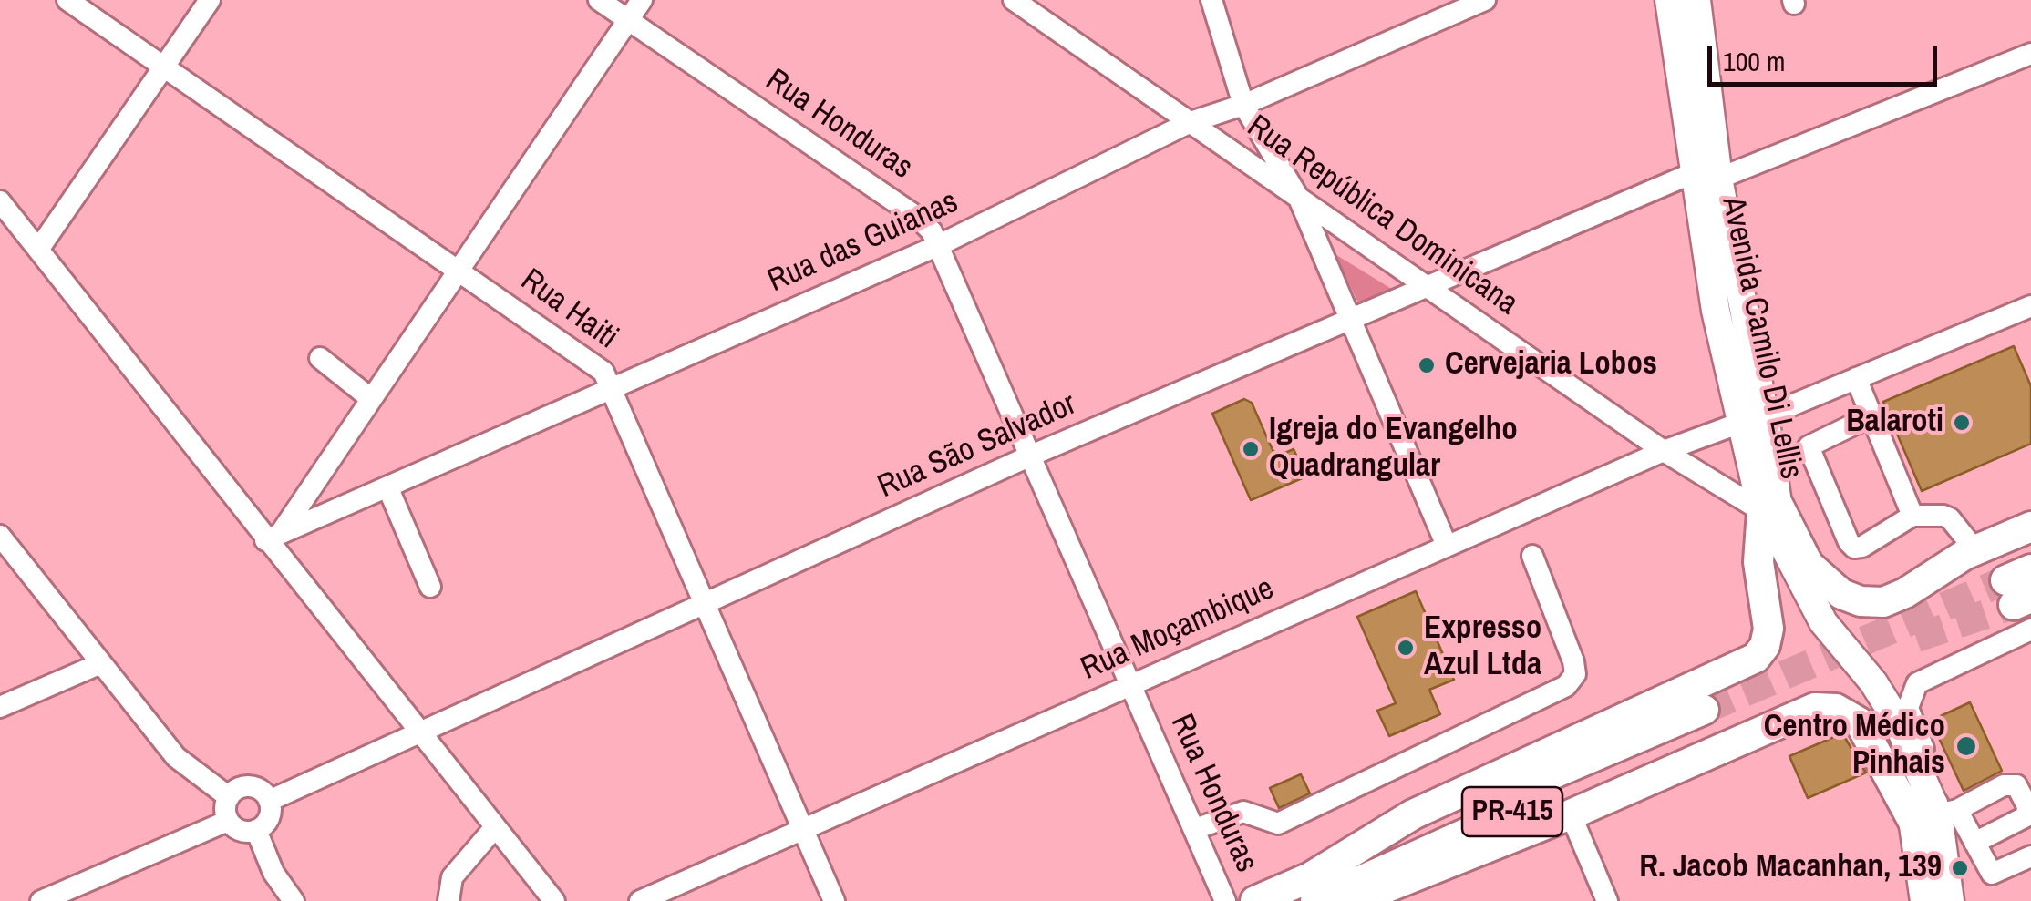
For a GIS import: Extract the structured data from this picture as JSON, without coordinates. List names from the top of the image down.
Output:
{
  "streets": {
    "highway": ["PR-415"],
    "main road": ["Avenida Camilo Di Lellis"],
    "street": [
      "Rua Honduras",
      "Rua República Dominicana",
      "Rua das Guianas",
      "Rua Haiti",
      "Rua São Salvador",
      "Rua Moçambique"
    ]
  },
  "crossings": [
    ["Rua Honduras", "Rua das Guianas"],
    ["Rua Honduras", "Rua São Salvador"],
    ["Rua Honduras", "Rua Moçambique"],
    ["Rua República Dominicana", "Rua das Guianas"],
    ["Rua República Dominicana", "Avenida Camilo Di Lellis"],
    ["Rua República Dominicana", "Rua São Salvador"],
    ["Rua República Dominicana", "Rua Moçambique"],
    ["Rua das Guianas", "Rua Haiti"],
    ["Rua Haiti", "Rua São Salvador"],
    ["Rua Haiti", "Rua Moçambique"],
    ["Avenida Camilo Di Lellis", "Rua São Salvador"],
    ["Avenida Camilo Di Lellis", "Rua Moçambique"]
  ],
  "places": [
    "Cervejaria Lobos",
    "Balaroti",
    "Igreja do Evangelho Quadrangular",
    "Expresso Azul Ltda",
    "Centro Médico Pinhais",
    "R. Jacob Macanhan, 139"
  ],
  "scale_bar": "100 m"
}
